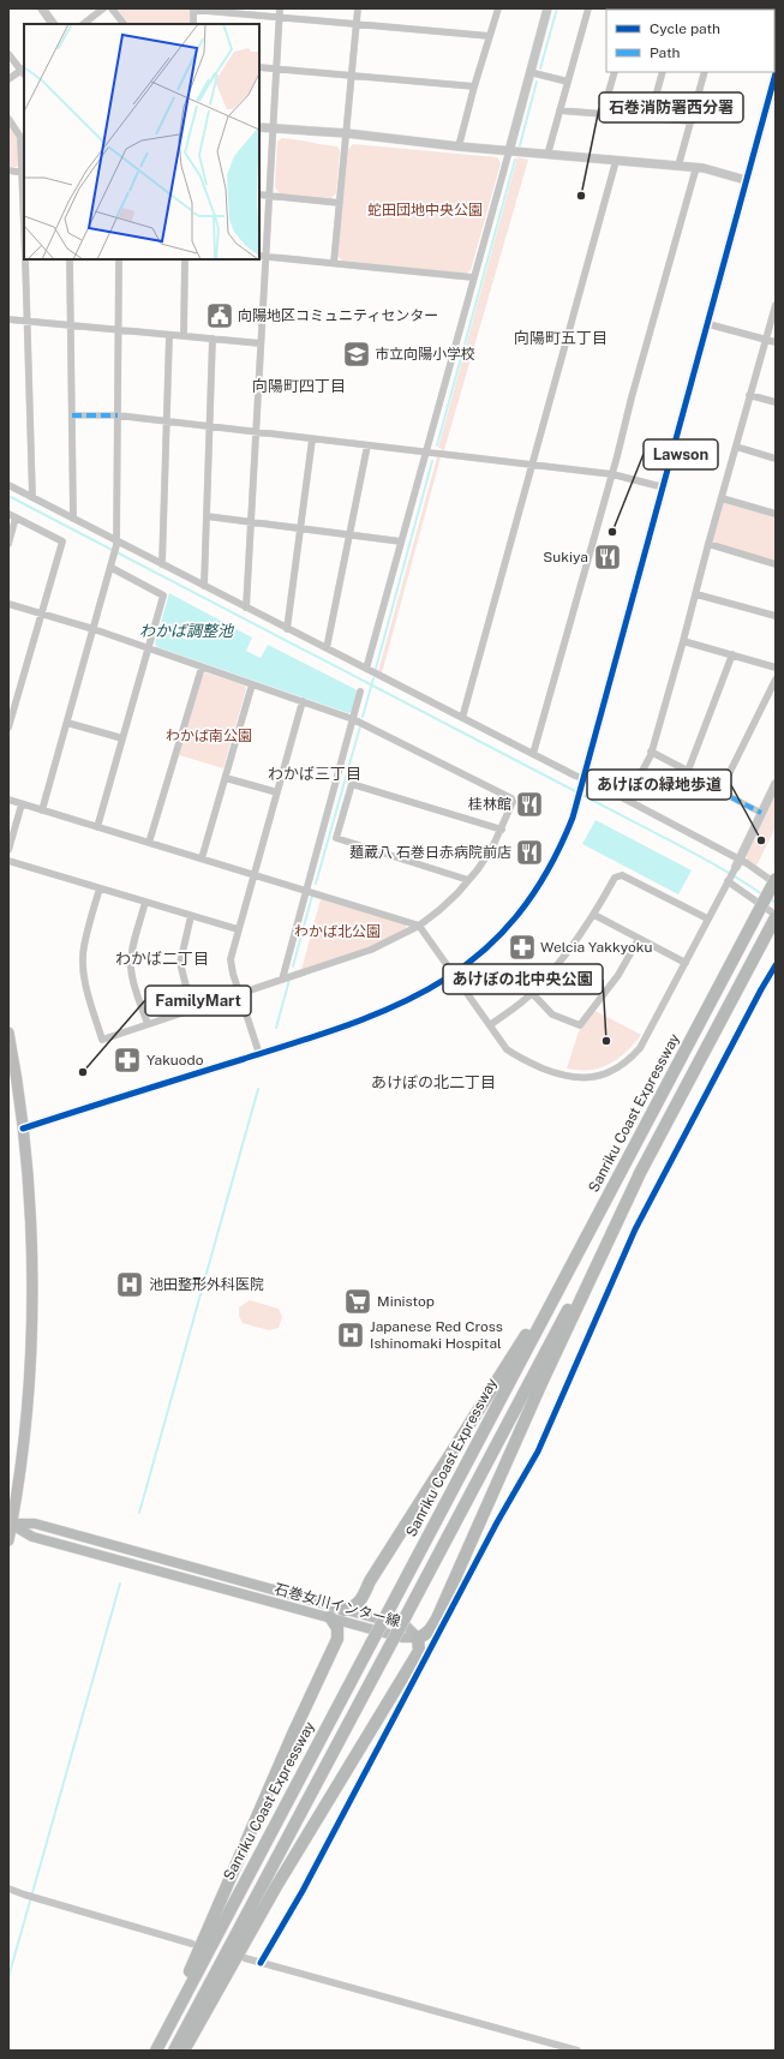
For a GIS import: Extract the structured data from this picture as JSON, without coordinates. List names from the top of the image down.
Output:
{
  "streets": {
    "highway": ["Sanriku Coast Expressway"],
    "main road": ["石巻女川インター線"]
  },
  "districts": [
    "向陽町五丁目",
    "向陽町四丁目",
    "わかば三丁目",
    "わかば二丁目",
    "あけぼの北二丁目"
  ],
  "water": ["わかば調整池"],
  "parks": ["蛇田団地中央公園", "わかば南公園", "わかば北公園"],
  "places": {
    "other": [
      "石巻消防署西分署",
      "Lawson",
      "あけぼの緑地歩道",
      "あけぼの北中央公園",
      "FamilyMart"
    ],
    "public building": ["向陽地区コミュニティセンター"],
    "school or university": ["市立向陽小学校"],
    "restaurant": ["Sukiya", "桂林館", "麺蔵八 石巻日赤病院前店"],
    "pharmacy": ["Welcia Yakkyoku", "Yakuodo"],
    "hospital": ["池田整形外科医院", "Japanese Red Cross Ishinomaki Hospital"],
    "supermarket": ["Ministop"]
  },
  "legend": ["Cycle path", "Path"]
}
